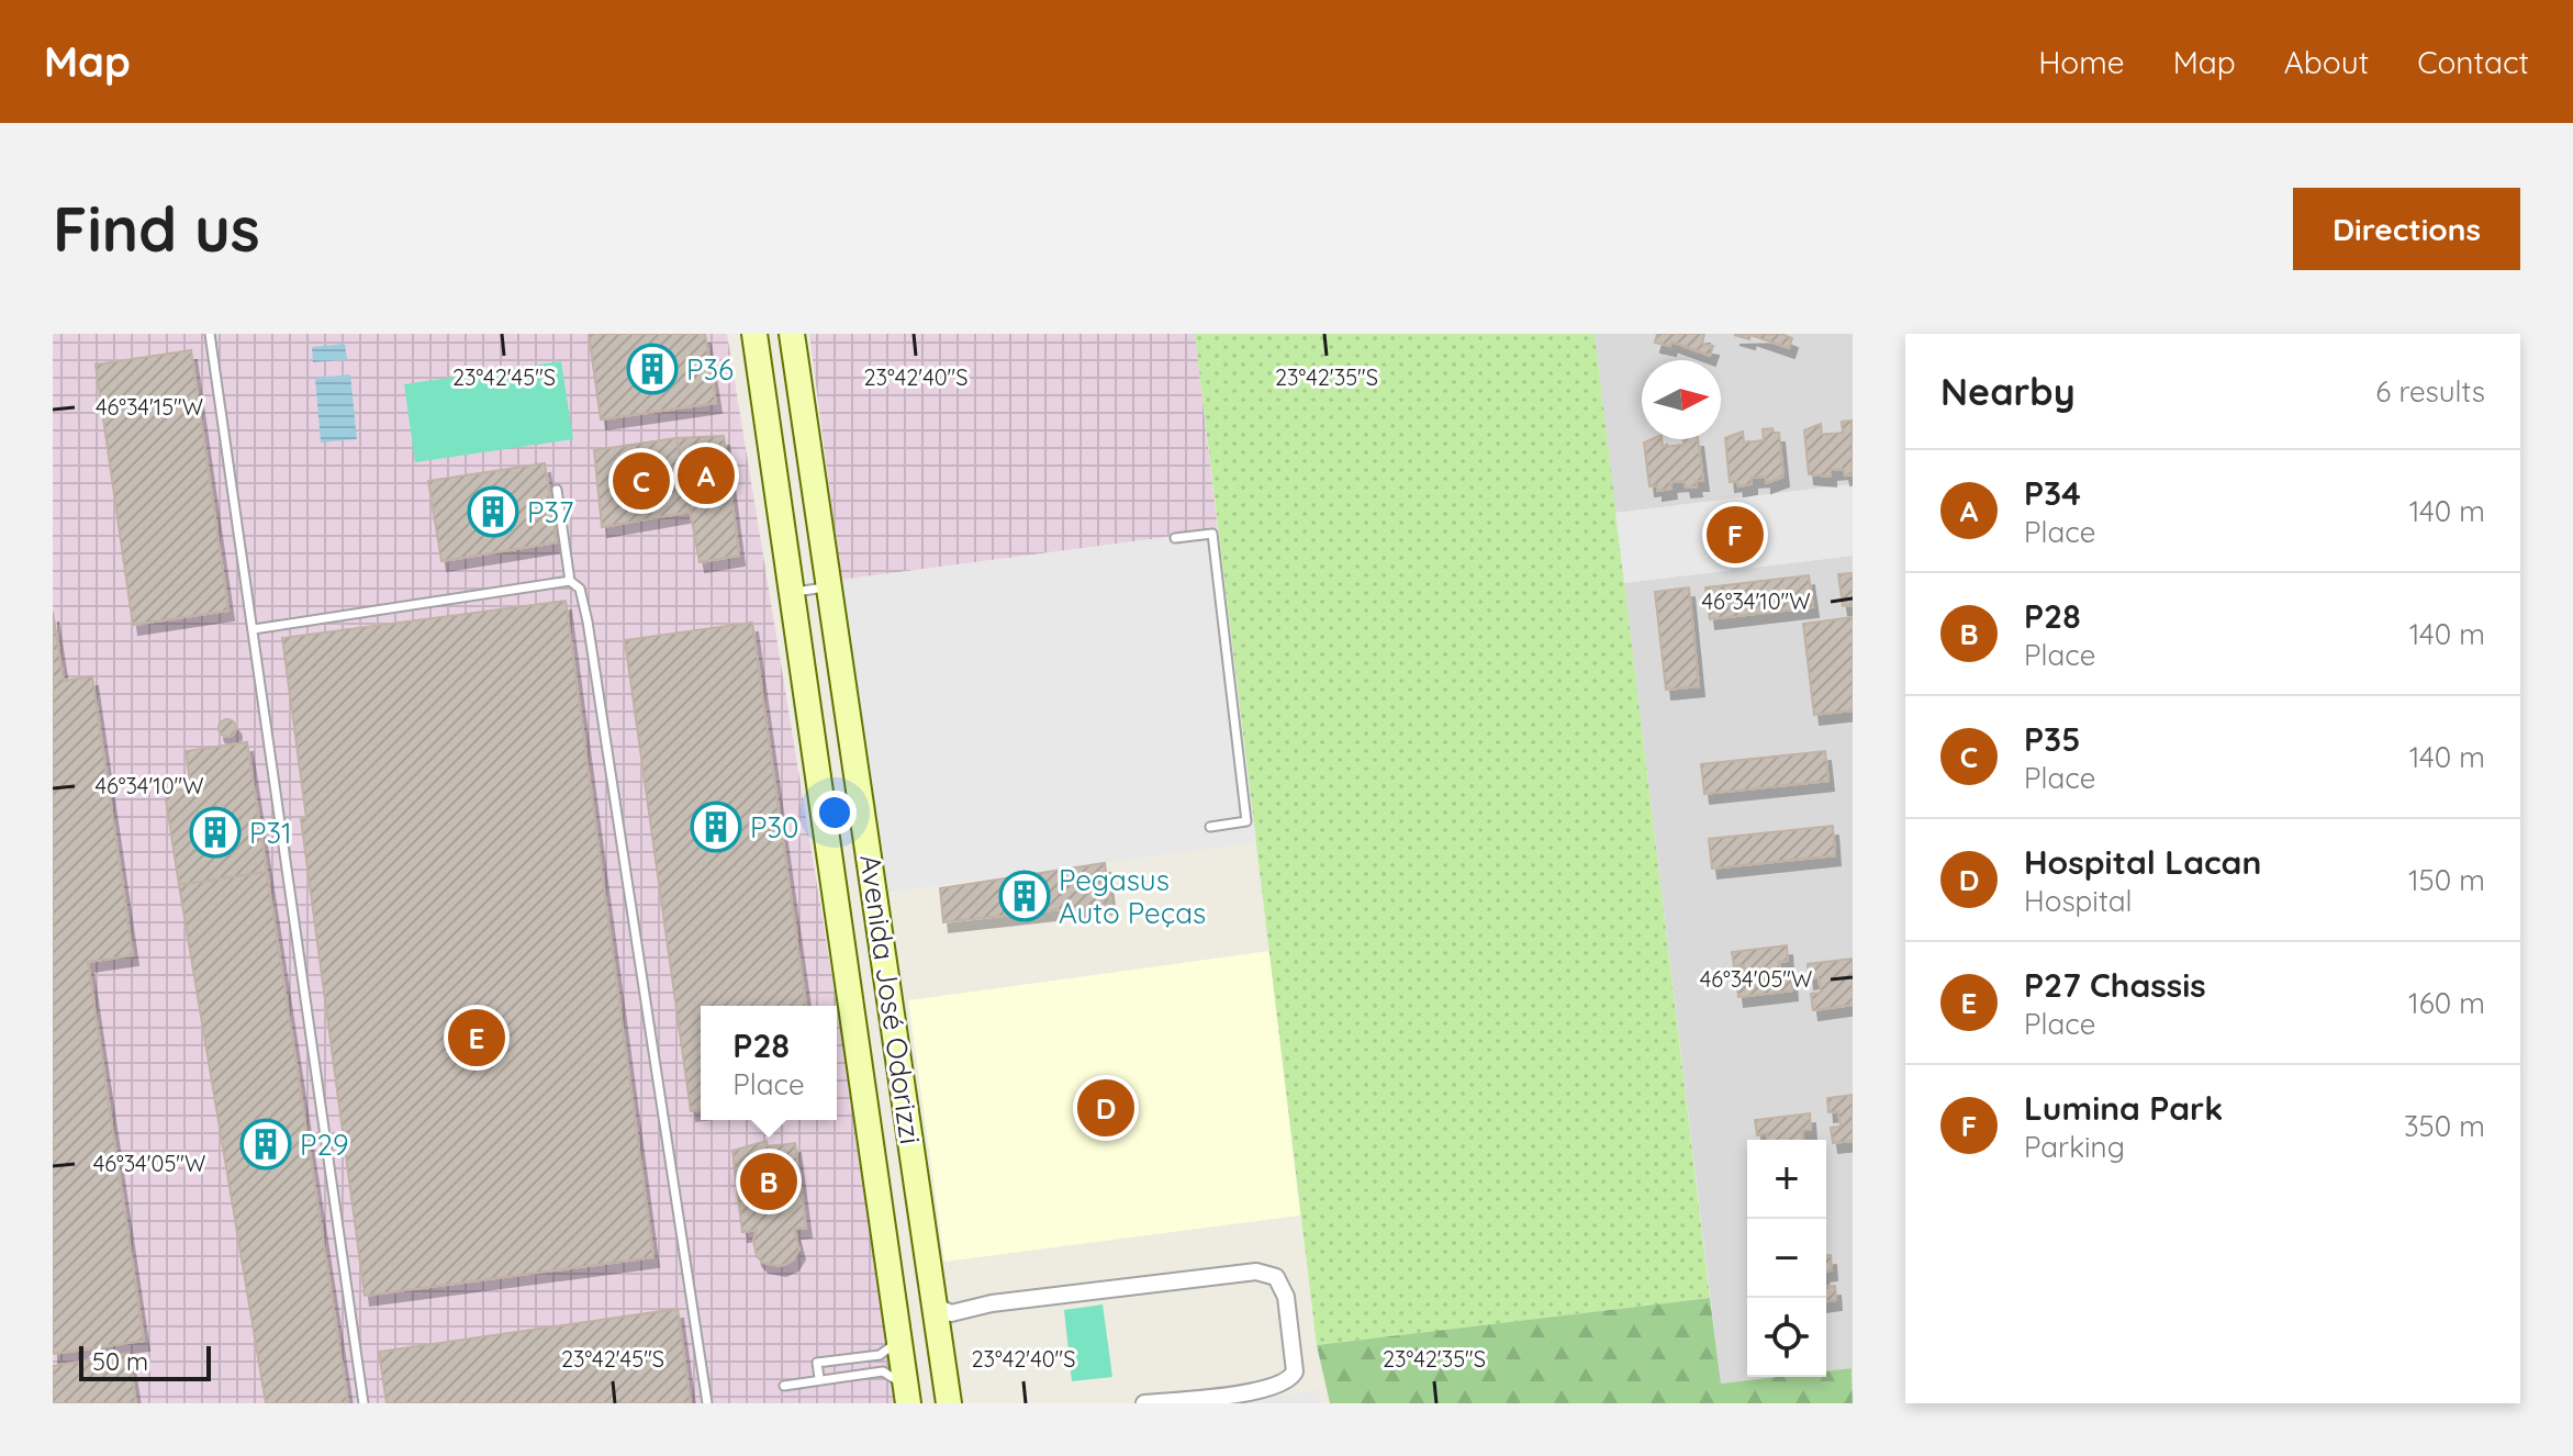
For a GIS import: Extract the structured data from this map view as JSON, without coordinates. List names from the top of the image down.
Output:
{
  "streets": {
    "main road": ["Avenida José Odorizzi"]
  },
  "places": {
    "building": [
      "P36",
      "P37",
      "P30",
      "P31",
      "Pegasus Auto Peças",
      "P29"
    ]
  },
  "scale_bar": "50 m",
  "north": "right",
  "page": {
    "header": "Map",
    "nav": [
      "Home",
      "Map",
      "About",
      "Contact"
    ],
    "buttons": "Directions",
    "title": "Find us",
    "heading": ["Nearby", "6 results"],
    "pins": [
      "A",
      "C",
      "F",
      "E",
      "D",
      "B"
    ],
    "list": [
      {
        "mark": "A",
        "name": "P34",
        "note": "Place",
        "value": "140 m"
      },
      {
        "mark": "B",
        "name": "P28",
        "note": "Place",
        "value": "140 m"
      },
      {
        "mark": "C",
        "name": "P35",
        "note": "Place",
        "value": "140 m"
      },
      {
        "mark": "D",
        "name": "Hospital Lacan",
        "note": "Hospital",
        "value": "150 m"
      },
      {
        "mark": "E",
        "name": "P27 Chassis",
        "note": "Place",
        "value": "160 m"
      },
      {
        "mark": "F",
        "name": "Lumina Park",
        "note": "Parking",
        "value": "350 m"
      }
    ],
    "popup": ["P28", "Place"],
    "map_buttons": ["+", "−"],
    "scale": "50 m"
  },
  "coordinates": [
    "23°42'45\"S",
    "23°42'40\"S",
    "23°42'35\"S",
    "46°34'15\"W",
    "46°34'10\"W",
    "46°34'05\"W"
  ]
}
